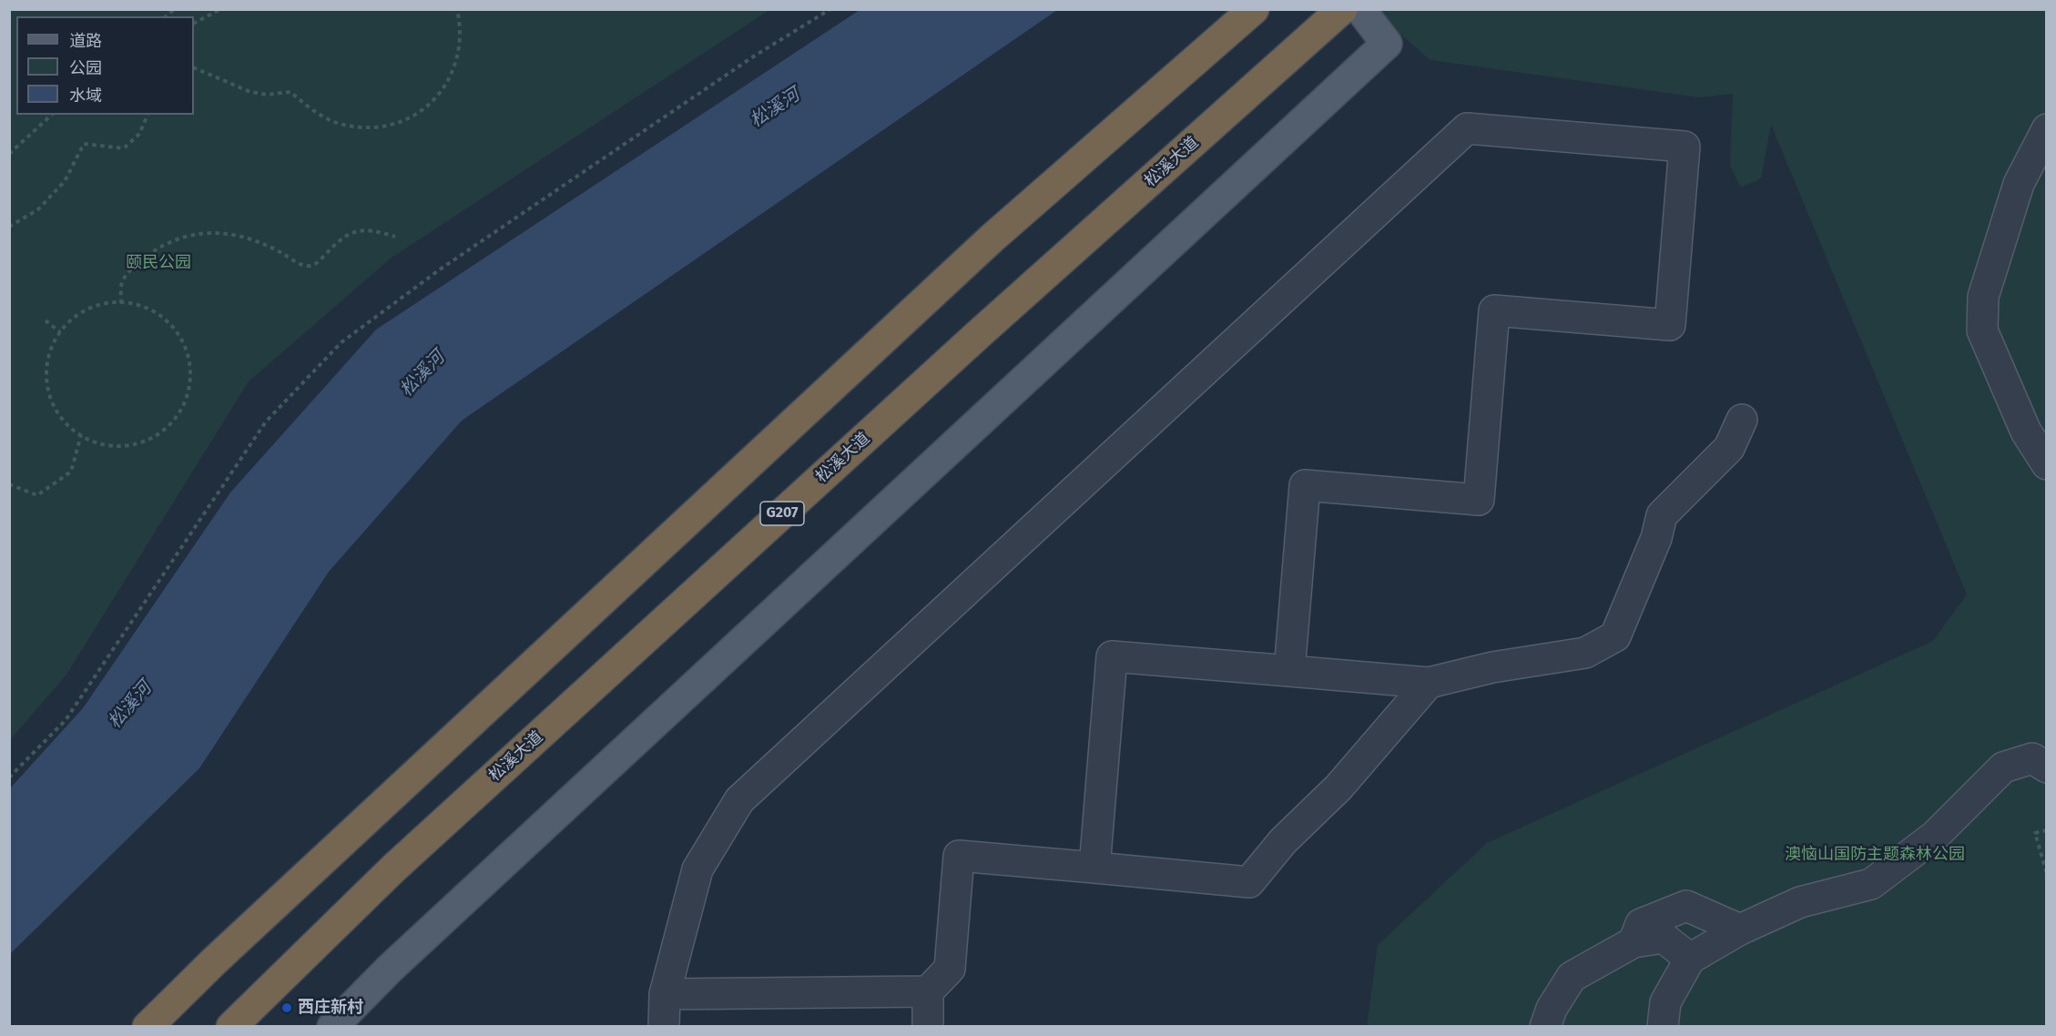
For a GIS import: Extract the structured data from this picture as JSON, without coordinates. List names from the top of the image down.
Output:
{
  "streets": {
    "highway": ["松溪大道", "G207"]
  },
  "water": ["松溪河"],
  "parks": ["颐民公园", "澳恼山国防主题森林公园"],
  "places": ["西庄新村"],
  "legend": ["道路", "公园", "水域"]
}
